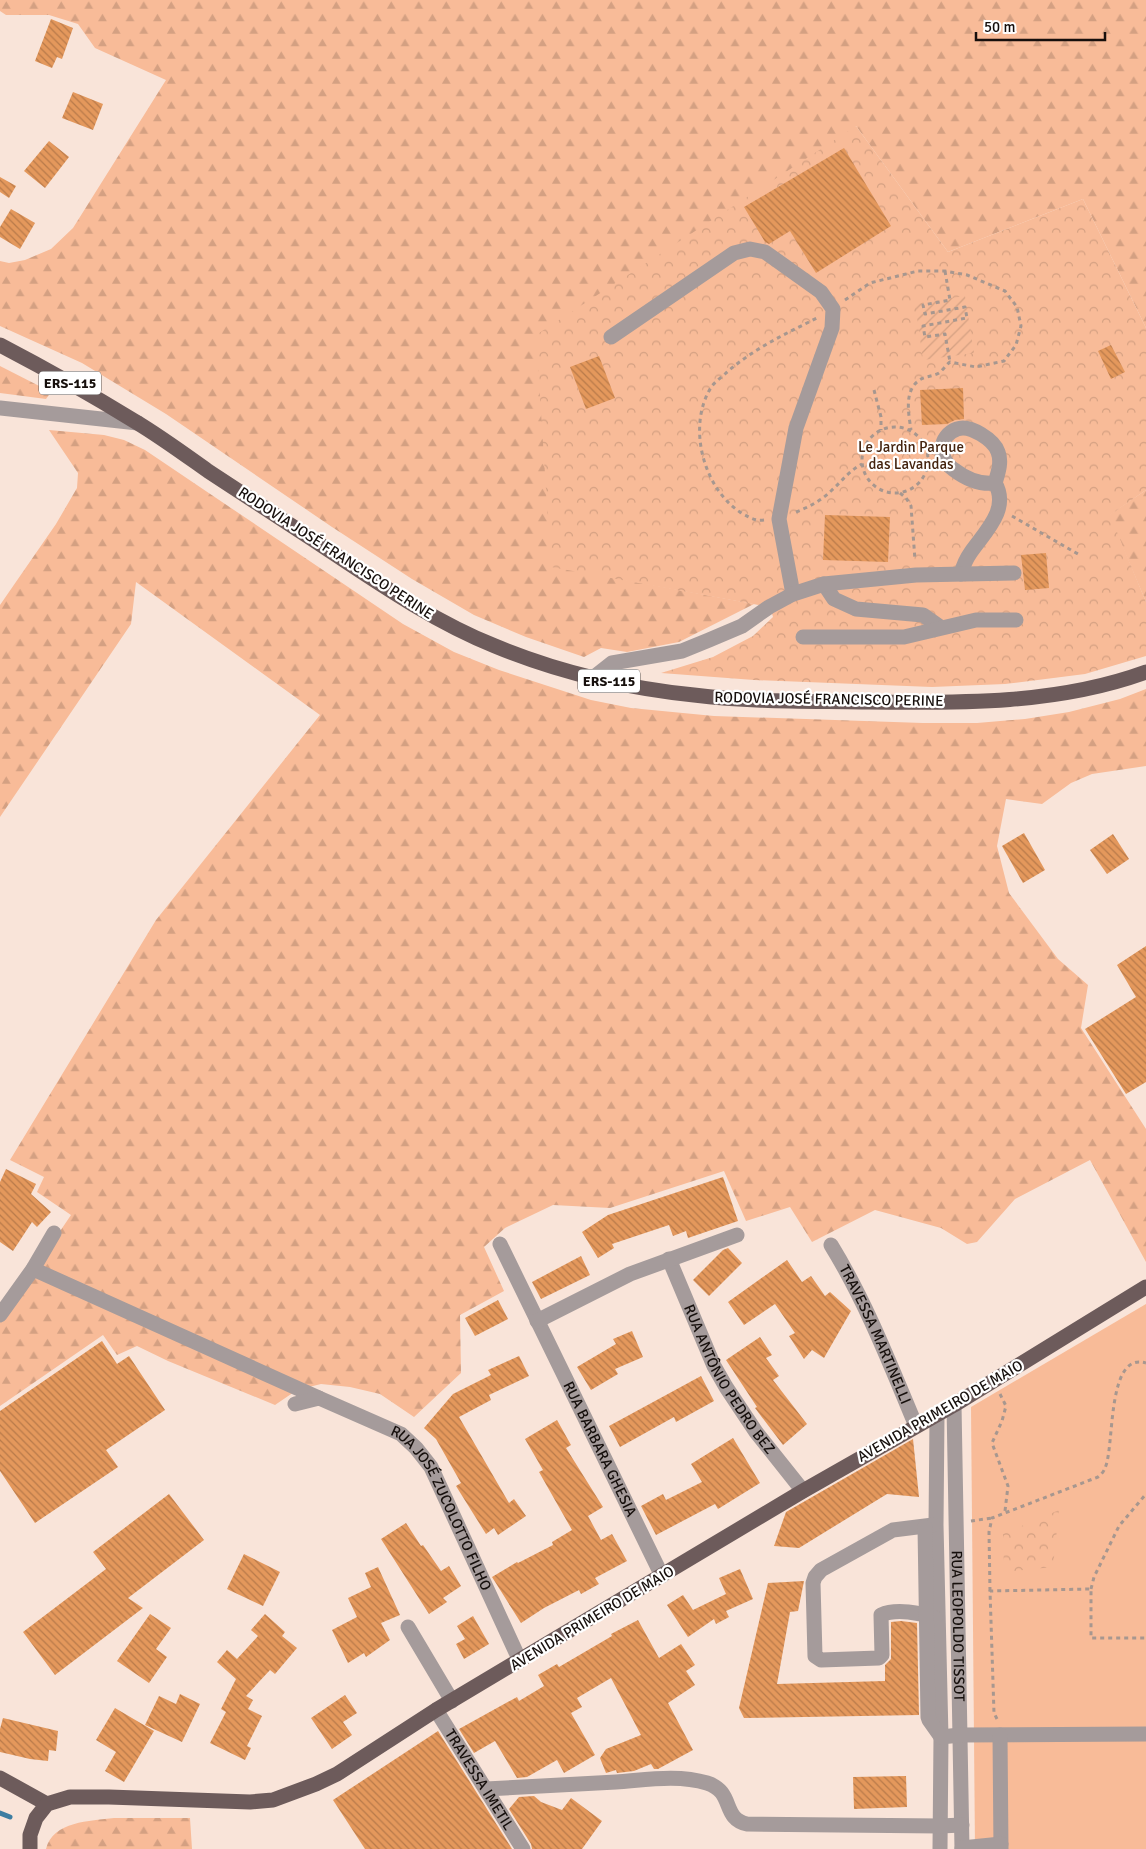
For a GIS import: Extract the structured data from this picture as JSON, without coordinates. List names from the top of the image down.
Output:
{
  "streets": {
    "main road": ["ERS-115", "RODOVIA JOSÉ FRANCISCO PERINE", "AVENIDA PRIMEIRO DE MAIO"],
    "street": [
      "TRAVESSA MARTINELLI",
      "RUA ANTÔNIO PEDRO BEZ",
      "RUA BARBARA GHESIA",
      "RUA JOSÉ ZUCOLOTTO FILHO",
      "RUA LEOPOLDO TISSOT",
      "TRAVESSA IMETIL"
    ]
  },
  "crossings": [
    ["TRAVESSA MARTINELLI", "AVENIDA PRIMEIRO DE MAIO"],
    ["RUA ANTÔNIO PEDRO BEZ", "AVENIDA PRIMEIRO DE MAIO"],
    ["AVENIDA PRIMEIRO DE MAIO", "RUA BARBARA GHESIA"],
    ["AVENIDA PRIMEIRO DE MAIO", "RUA JOSÉ ZUCOLOTTO FILHO"],
    ["AVENIDA PRIMEIRO DE MAIO", "RUA LEOPOLDO TISSOT"],
    ["AVENIDA PRIMEIRO DE MAIO", "TRAVESSA IMETIL"]
  ],
  "parks": ["Le Jardin Parque das Lavandas"],
  "scale_bar": "50 m"
}
